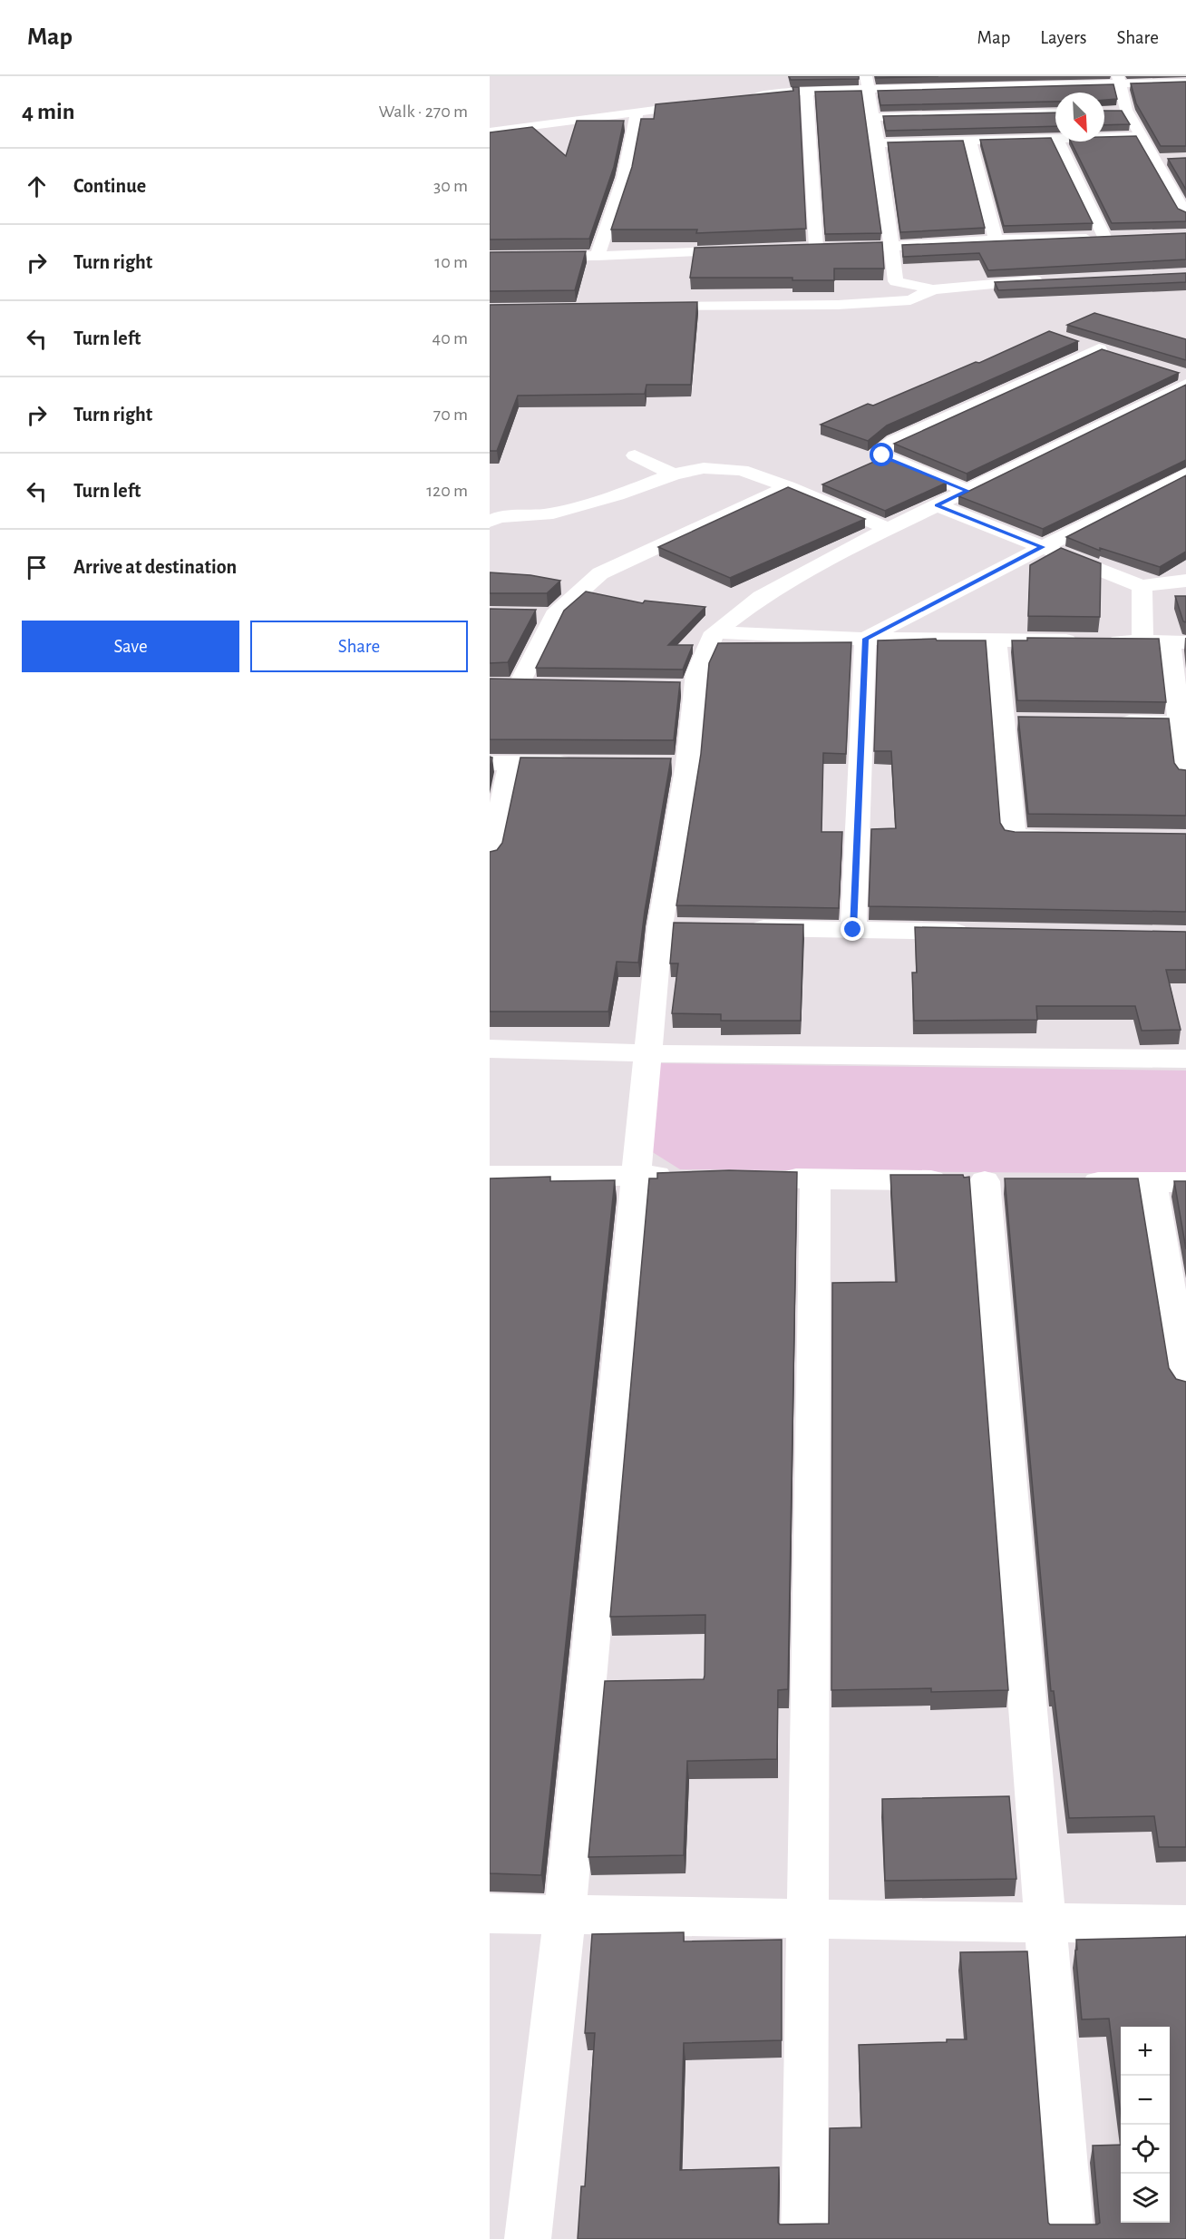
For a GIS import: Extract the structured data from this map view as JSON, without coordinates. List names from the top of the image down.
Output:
{
  "north": "bottom right",
  "page": {
    "header": "Map",
    "nav": ["Map", "Layers", "Share"],
    "heading": ["4 min", "Walk · 270 m"],
    "list": [
      ["Continue", "30 m"],
      ["Turn right", "10 m"],
      ["Turn left", "40 m"],
      ["Turn right", "70 m"],
      ["Turn left", "120 m"],
      "Arrive at destination"
    ],
    "buttons": ["Save", "Share"],
    "map_buttons": ["+", "−"]
  }
}
